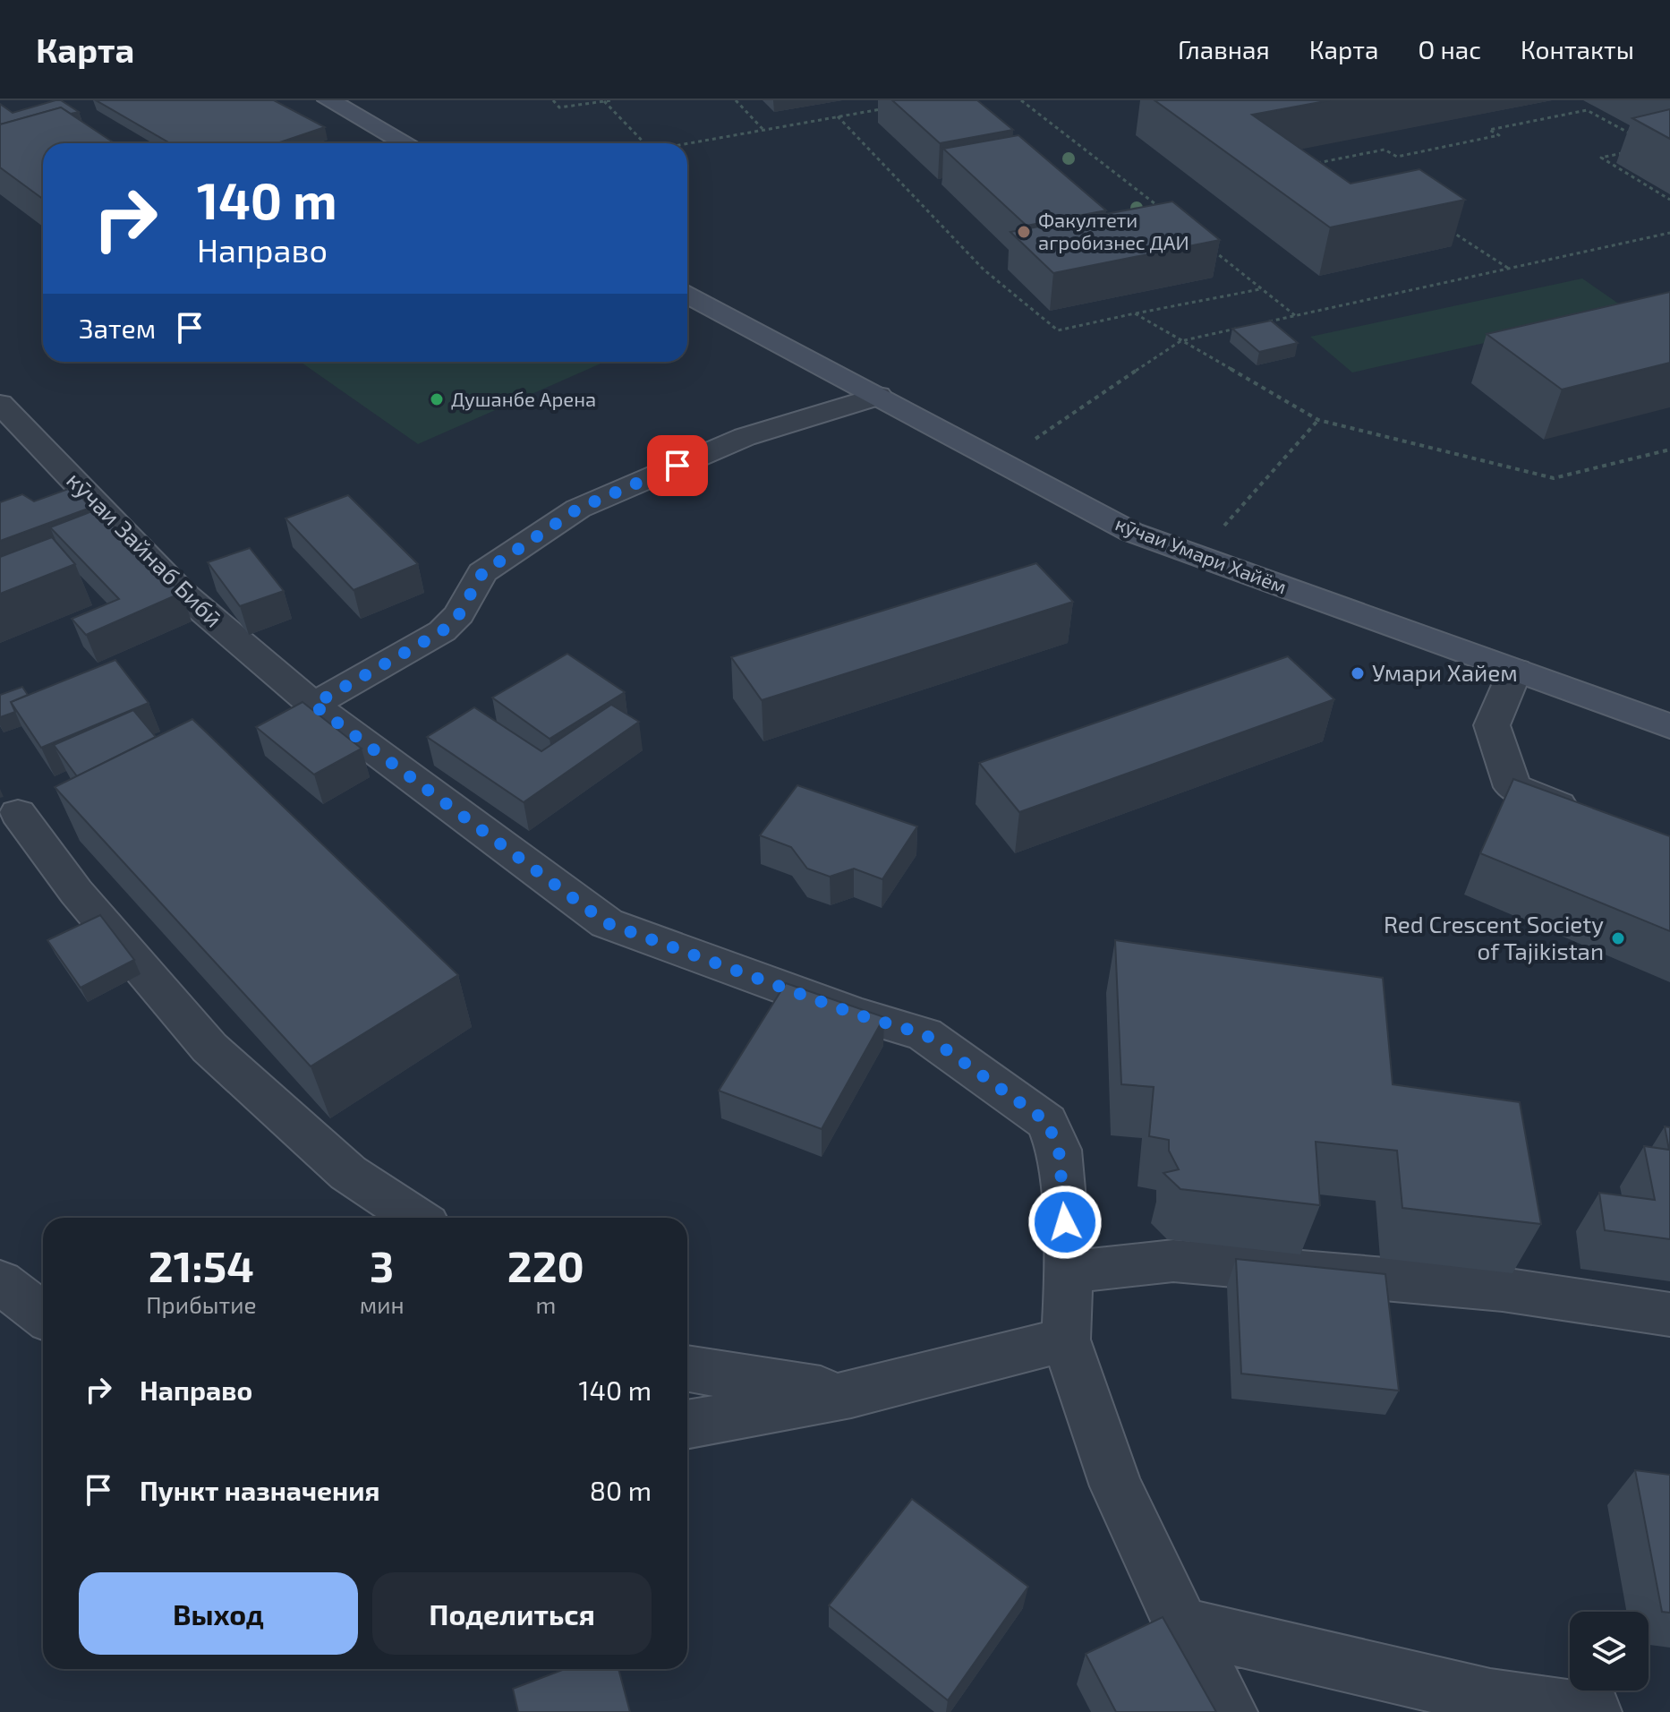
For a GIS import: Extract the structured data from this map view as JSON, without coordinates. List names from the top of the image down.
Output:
{
  "streets": {
    "street": ["кӯчаи Зайнаб Бибӣ", "кӯчаи Умари Хайём"]
  },
  "places": [
    "Факултети агробизнес ДАИ",
    "Душанбе Арена",
    "Умари Хайем",
    "Red Crescent Society of Tajikistan"
  ],
  "page": {
    "header": "Карта",
    "nav": [
      "Главная",
      "Карта",
      "О нас",
      "Контакты"
    ],
    "turn": ["140 m", "Направо"],
    "then": "Затем",
    "eta": [
      "21:54",
      "Прибытие",
      "3",
      "мин",
      "220",
      "m"
    ],
    "list": [
      {
        "name": "Направо",
        "value": "140 m"
      },
      {
        "name": "Пункт назначения",
        "value": "80 m"
      }
    ],
    "buttons": ["Выход", "Поделиться"]
  }
}
